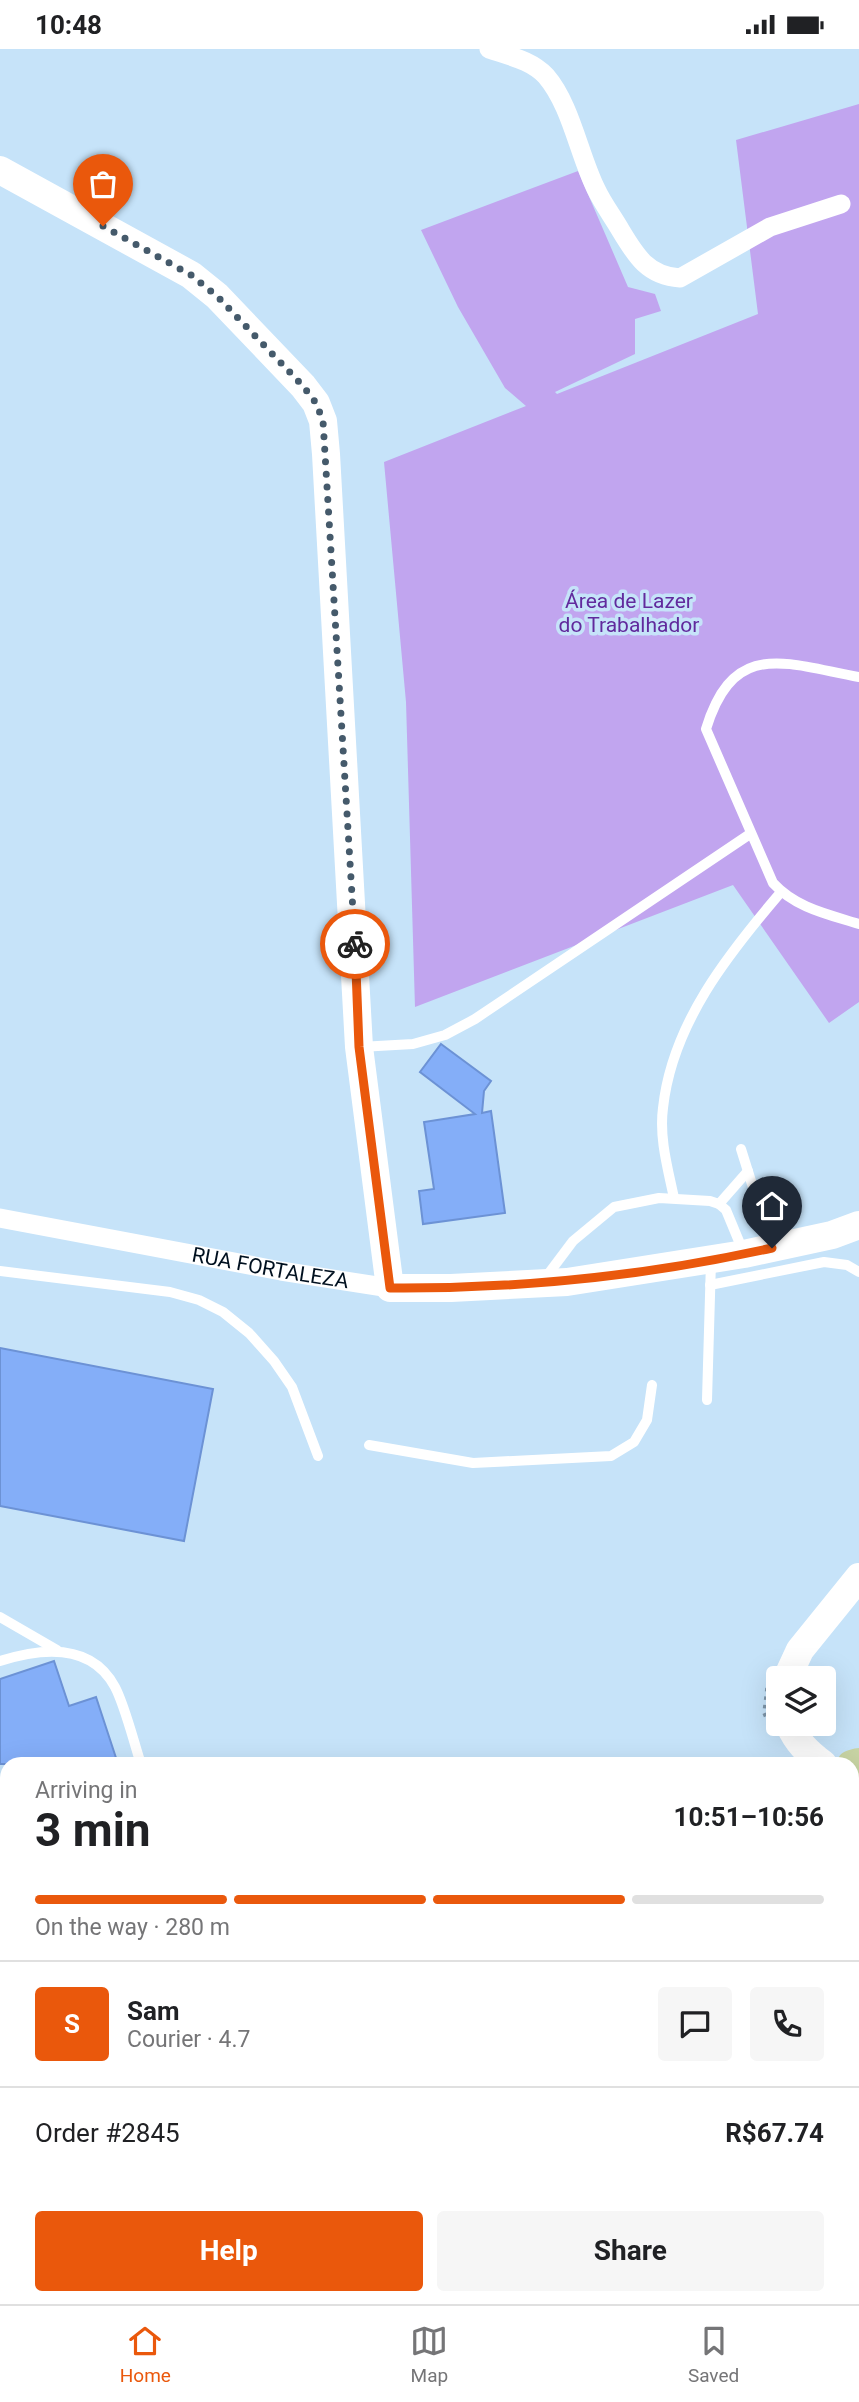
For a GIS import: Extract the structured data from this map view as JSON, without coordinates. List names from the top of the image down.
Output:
{
  "streets": {
    "main road": ["RUA FORTALEZA"]
  },
  "parks": ["Área de Lazer do Trabalhador"],
  "page": {
    "status": "10:48",
    "heading": ["3 min", "Arriving in", "10:51–10:56"],
    "panel": [
      "Sam",
      "Courier · 4.7",
      "Order #2845",
      "R$67.74"
    ],
    "bar": "On the way · 280 m",
    "round": "S",
    "buttons": ["Help", "Share"],
    "tabs": ["Home", "Map", "Saved"]
  }
}
